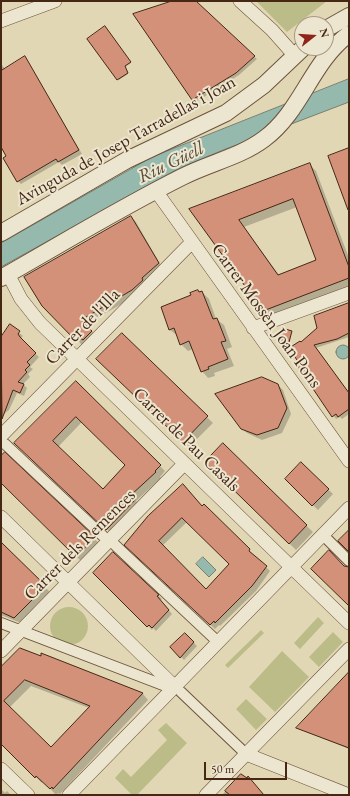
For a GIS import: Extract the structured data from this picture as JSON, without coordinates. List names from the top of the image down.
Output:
{
  "streets": {
    "street": [
      "Avinguda de Josep Tarradellas i Joan",
      "Carrer Mossèn Joan Pons",
      "Carrer de l'Illa",
      "Carrer de Pau Casals",
      "Carrer dels Remences"
    ]
  },
  "crossings": [
    ["Carrer Mossèn Joan Pons", "Carrer de l'Illa"],
    ["Carrer de l'Illa", "Carrer de Pau Casals"],
    ["Carrer de Pau Casals", "Carrer dels Remences"]
  ],
  "water": ["Riu Güell"],
  "scale_bar": "50 m",
  "north": "right"
}
